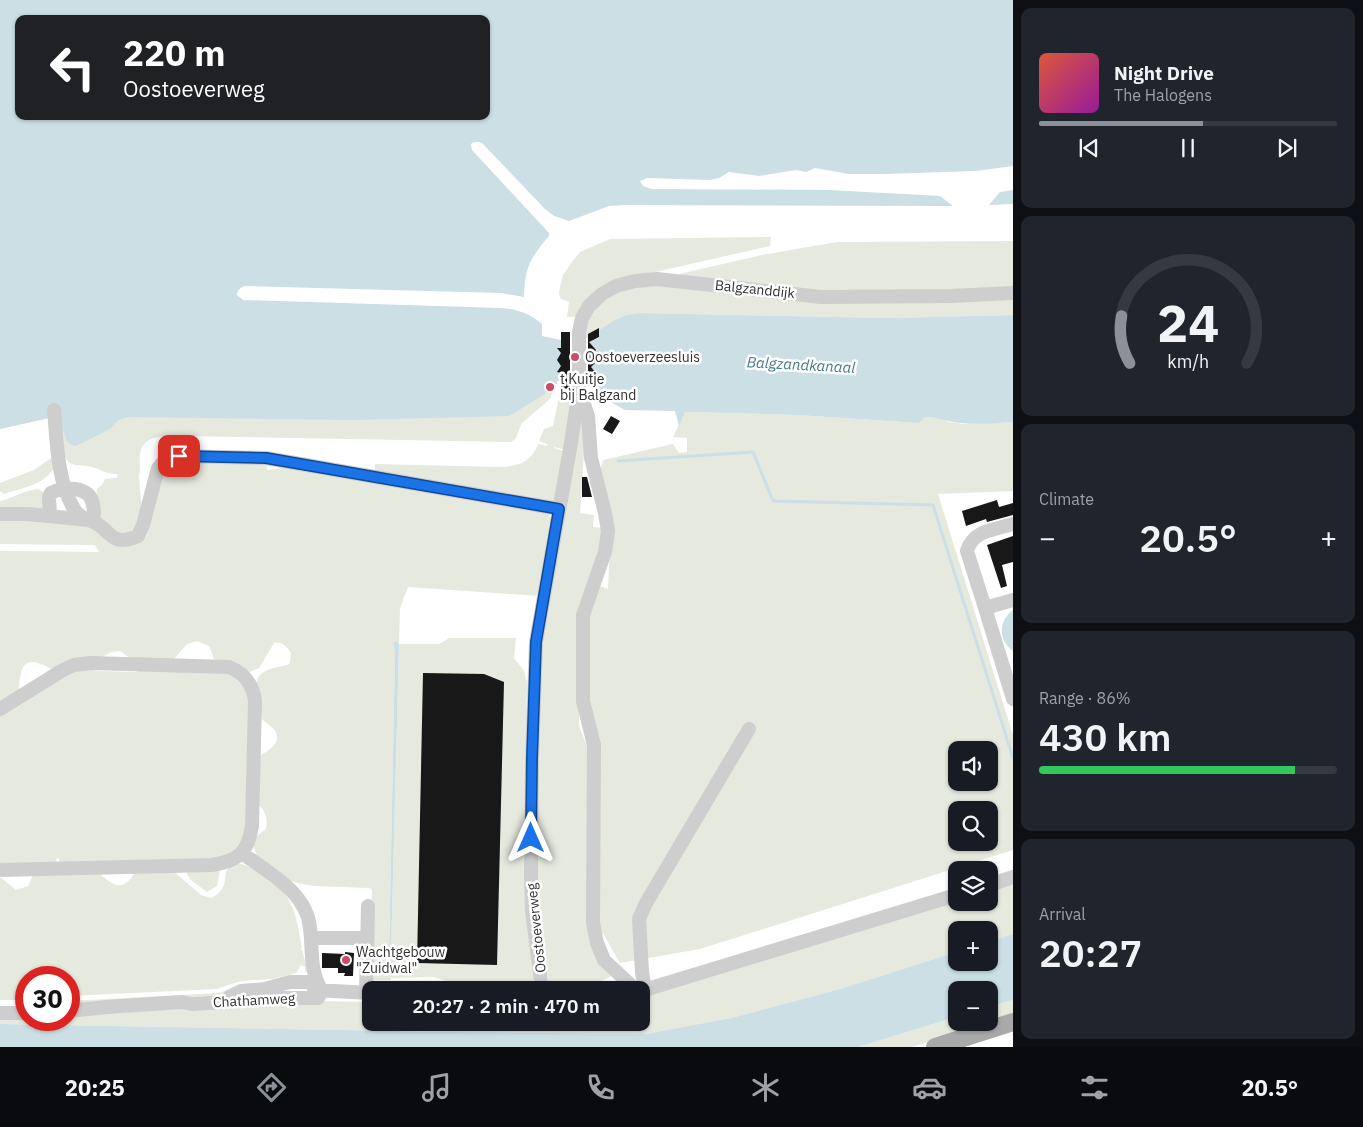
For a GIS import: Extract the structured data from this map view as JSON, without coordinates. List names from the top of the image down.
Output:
{
  "streets": {
    "street": ["Balgzanddijk", "Oostoeverweg", "Chathamweg"]
  },
  "crossings": [
    ["Balgzanddijk", "Oostoeverweg"]
  ],
  "water": ["Balgzandkanaal"],
  "places": ["Oostoeverzeesluis", "t Kuitje bij Balgzand", "Wachtgebouw \"Zuidwal\""],
  "page": {
    "turn": ["220 m", "Oostoeverweg"],
    "song": ["Night Drive", "The Halogens"],
    "tile": [
      "Climate",
      ["Range · 86%", "430 km"],
      ["Arrival", "20:27"]
    ],
    "heat": ["−", "20.5°", "+"],
    "map_buttons": ["+", "−"],
    "limit": "30",
    "trip": "20:27 · 2 min · 470 m",
    "tabs": ["20:25", "20.5°"],
    "gauge": ["24", "km/h"]
  }
}
